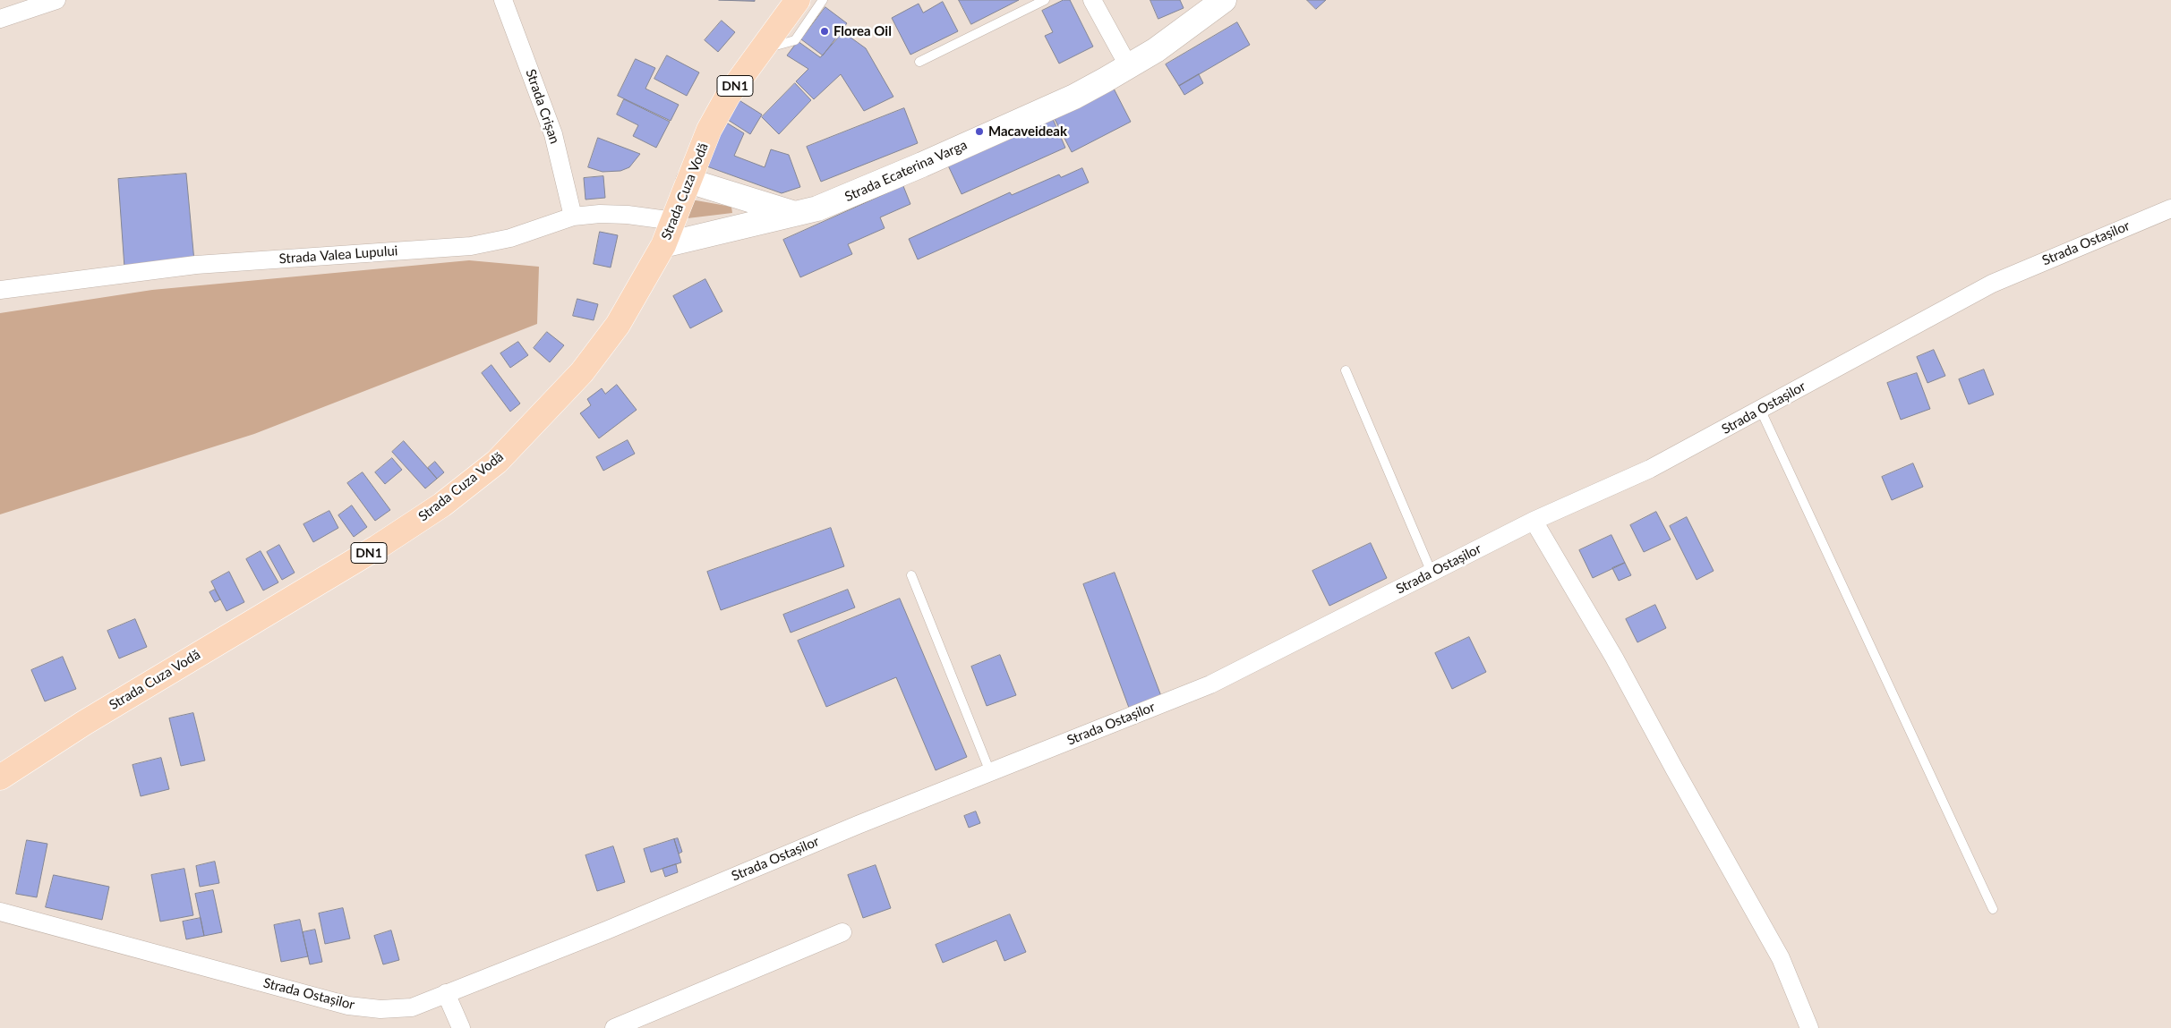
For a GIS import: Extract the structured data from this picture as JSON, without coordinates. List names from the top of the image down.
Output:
{
  "streets": {
    "main road": ["DN1", "Strada Ecaterina Varga", "Strada Cuza Vodă"],
    "street": ["Strada Crișan", "Strada Ostașilor", "Strada Valea Lupului"]
  },
  "crossings": [
    ["Strada Crișan", "Strada Valea Lupului"],
    ["Strada Ecaterina Varga", "Strada Cuza Vodă"],
    ["Strada Cuza Vodă", "Strada Valea Lupului"]
  ],
  "places": ["Florea Oil", "Macaveideak"]
}
